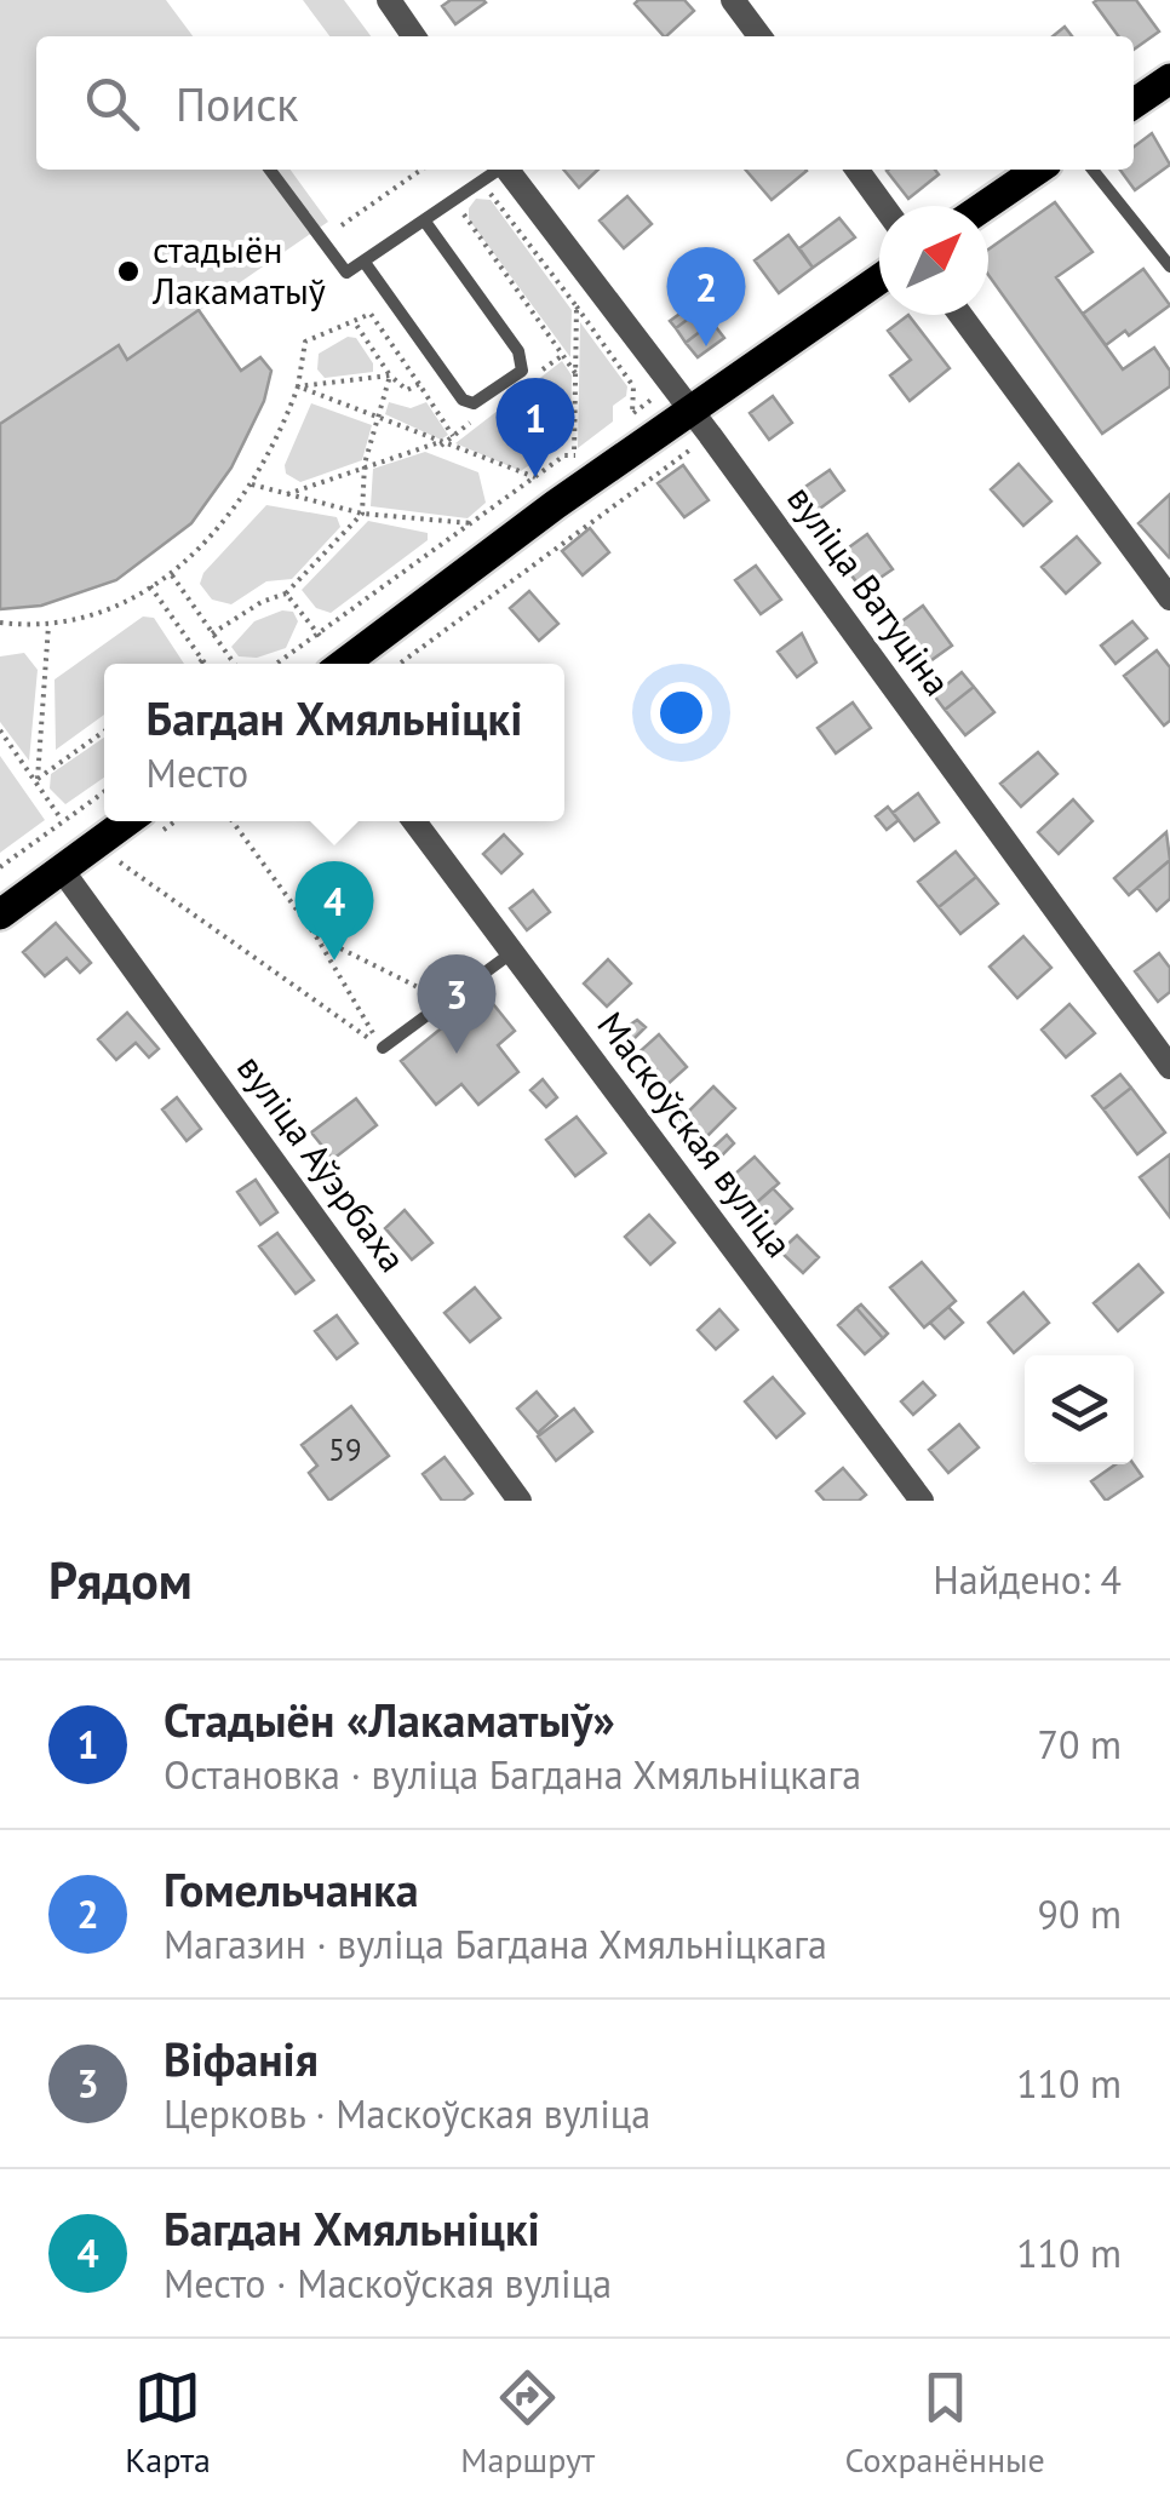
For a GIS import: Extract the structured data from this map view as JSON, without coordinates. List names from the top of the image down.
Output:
{
  "streets": {
    "street": ["вуліца Ватуціна", "Маскоўская вуліца", "вуліца Аўэрбаха"]
  },
  "places": ["стадыён Лакаматыў"],
  "house_numbers": ["59"],
  "north": "top right",
  "page": {
    "search": "Поиск",
    "pins": [
      "2",
      "1",
      "4",
      "3"
    ],
    "popup": ["Багдан Хмяльніцкі", "Место"],
    "heading": ["Рядом", "Найдено: 4"],
    "list": [
      {
        "mark": "1",
        "name": "Стадыён «Лакаматыў»",
        "note": "Остановка · вуліца Багдана Хмяльніцкага",
        "value": "70 m"
      },
      {
        "mark": "2",
        "name": "Гомельчанка",
        "note": "Магазин · вуліца Багдана Хмяльніцкага",
        "value": "90 m"
      },
      {
        "mark": "3",
        "name": "Віфанія",
        "note": "Церковь · Маскоўская вуліца",
        "value": "110 m"
      },
      {
        "mark": "4",
        "name": "Багдан Хмяльніцкі",
        "note": "Место · Маскоўская вуліца",
        "value": "110 m"
      }
    ],
    "nav": ["Карта", "Маршрут", "Сохранённые"]
  }
}
